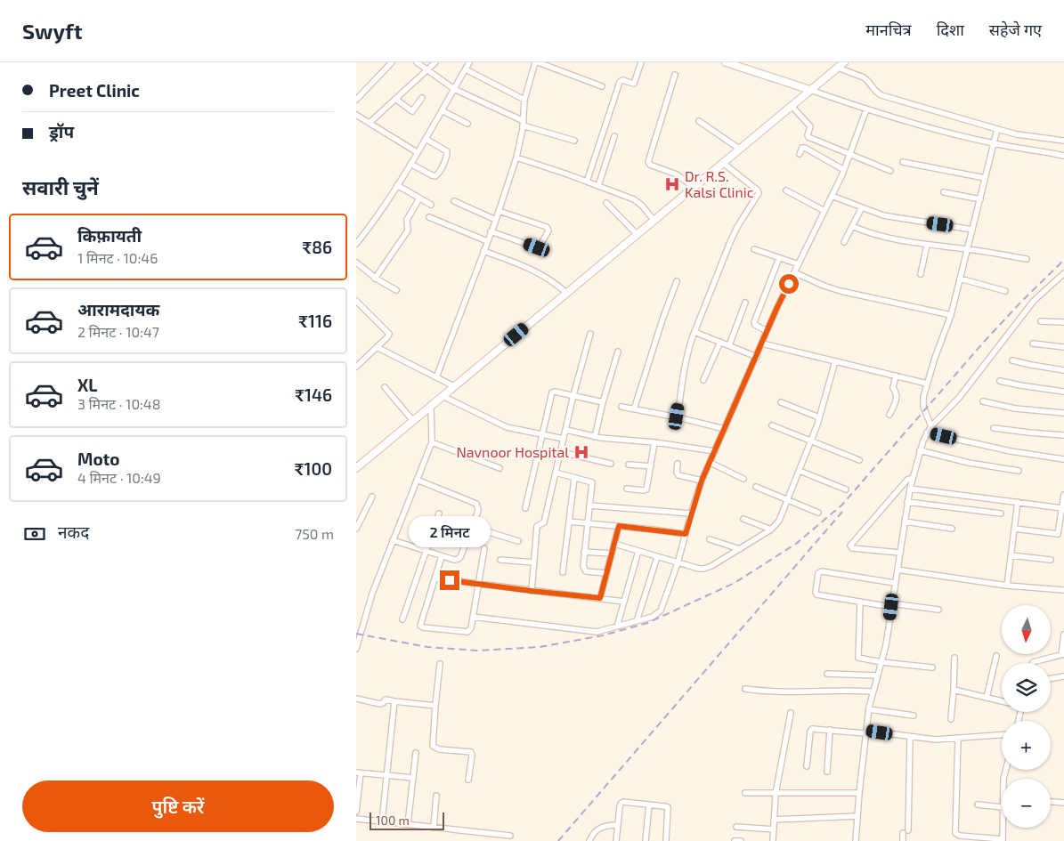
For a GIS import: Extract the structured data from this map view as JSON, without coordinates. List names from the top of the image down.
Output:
{
  "places": {
    "hospital": ["Dr. R.S. Kalsi Clinic", "Navnoor Hospital"]
  },
  "scale_bar": "100 m",
  "north": "bottom",
  "page": {
    "header": "Swyft",
    "nav": ["मानचित्र", "दिशा", "सहेजे गए"],
    "banner": ["Preet Clinic", "ड्रॉप"],
    "heading": "सवारी चुनें",
    "list": [
      {
        "name": "किफ़ायती",
        "note": "1 मिनट · 10:46",
        "value": "₹86"
      },
      {
        "name": "आरामदायक",
        "note": "2 मिनट · 10:47",
        "value": "₹116"
      },
      {
        "name": "XL",
        "note": "3 मिनट · 10:48",
        "value": "₹146"
      },
      {
        "name": "Moto",
        "note": "4 मिनट · 10:49",
        "value": "₹100"
      }
    ],
    "pay": ["नकद", "750 m"],
    "bubble": "2 मिनट",
    "map_buttons": ["+", "−"],
    "buttons": "पुष्टि करें",
    "scale": "100 m"
  }
}
